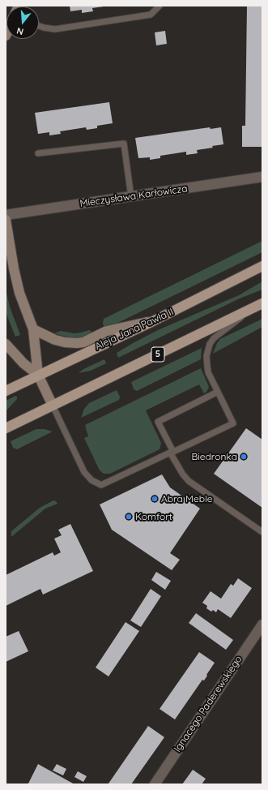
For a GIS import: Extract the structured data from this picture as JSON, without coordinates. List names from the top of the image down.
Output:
{
  "streets": {
    "main road": ["Aleja Jana Pawła II", "5"],
    "street": ["Mieczysława Karłowicza", "Ignacego Paderewskiego"]
  },
  "places": ["Biedronka", "Abra Meble", "Komfort"],
  "north": "bottom"
}
